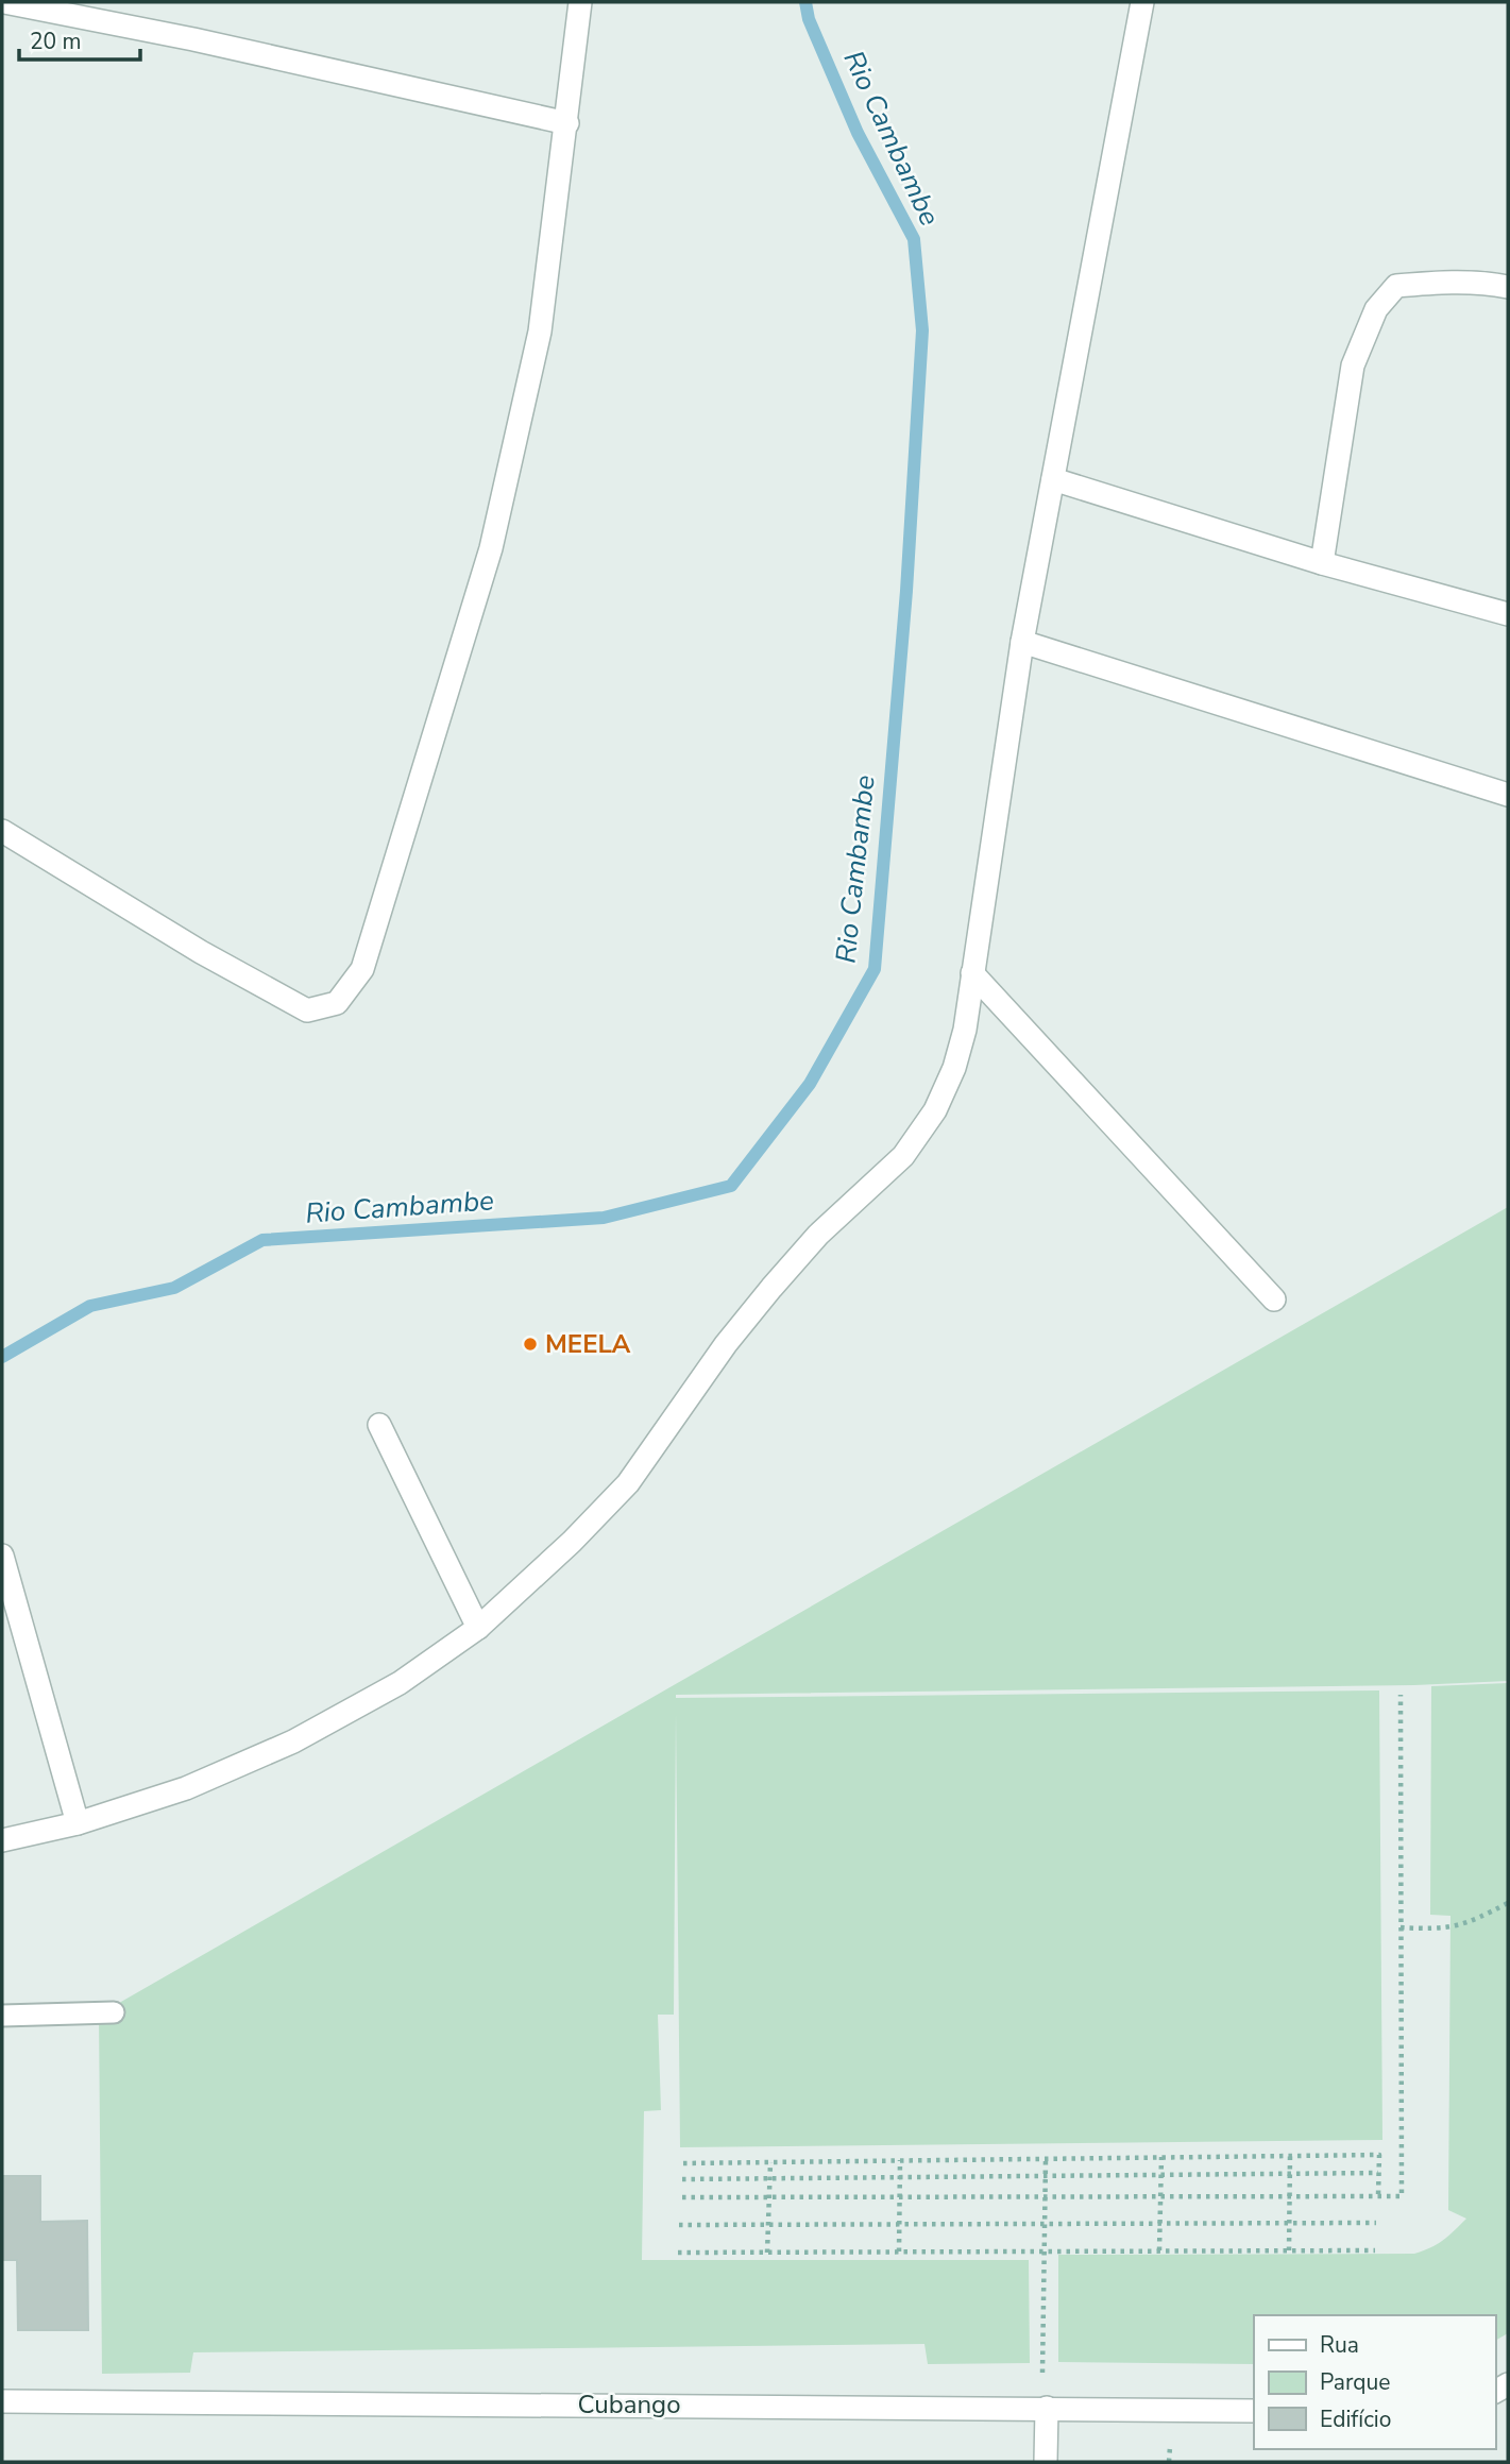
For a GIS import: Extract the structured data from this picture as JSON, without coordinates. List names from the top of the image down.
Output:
{
  "streets": {
    "street": ["Cubango"]
  },
  "water": ["Rio Cambambe"],
  "places": ["MEELA"],
  "legend": ["Rua", "Parque", "Edifício"],
  "scale_bar": "20 m"
}
